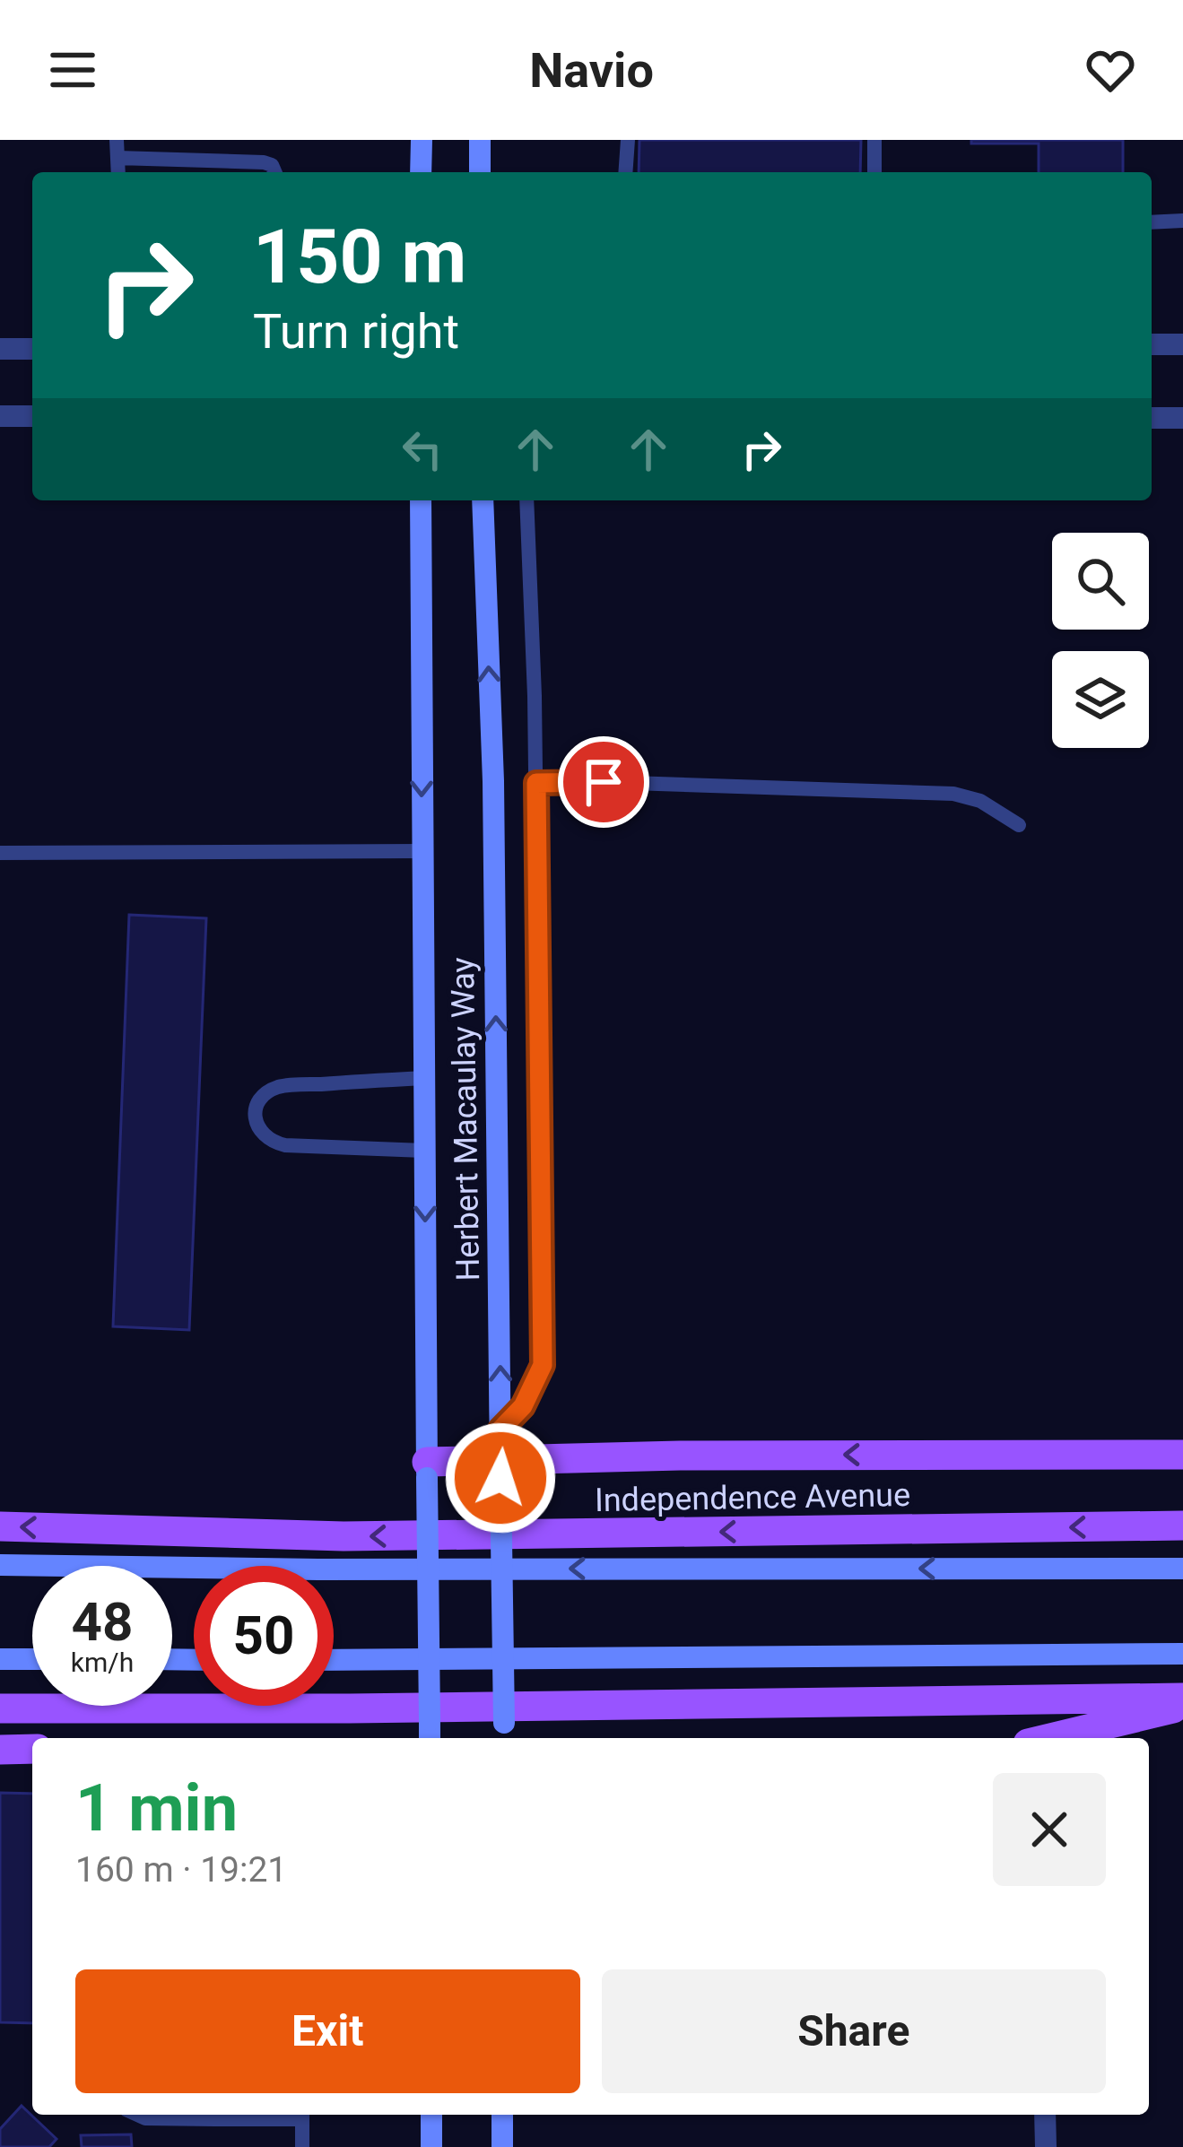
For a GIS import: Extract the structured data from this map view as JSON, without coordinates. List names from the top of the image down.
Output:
{
  "streets": {
    "main road": ["Herbert Macaulay Way", "Independence Avenue"]
  },
  "page": {
    "header": "Navio",
    "turn": ["150 m", "Turn right"],
    "speed": "48 km/h",
    "limit": "50",
    "heading": ["1 min", "160 m · 19:21"],
    "buttons": ["Exit", "Share"]
  }
}
